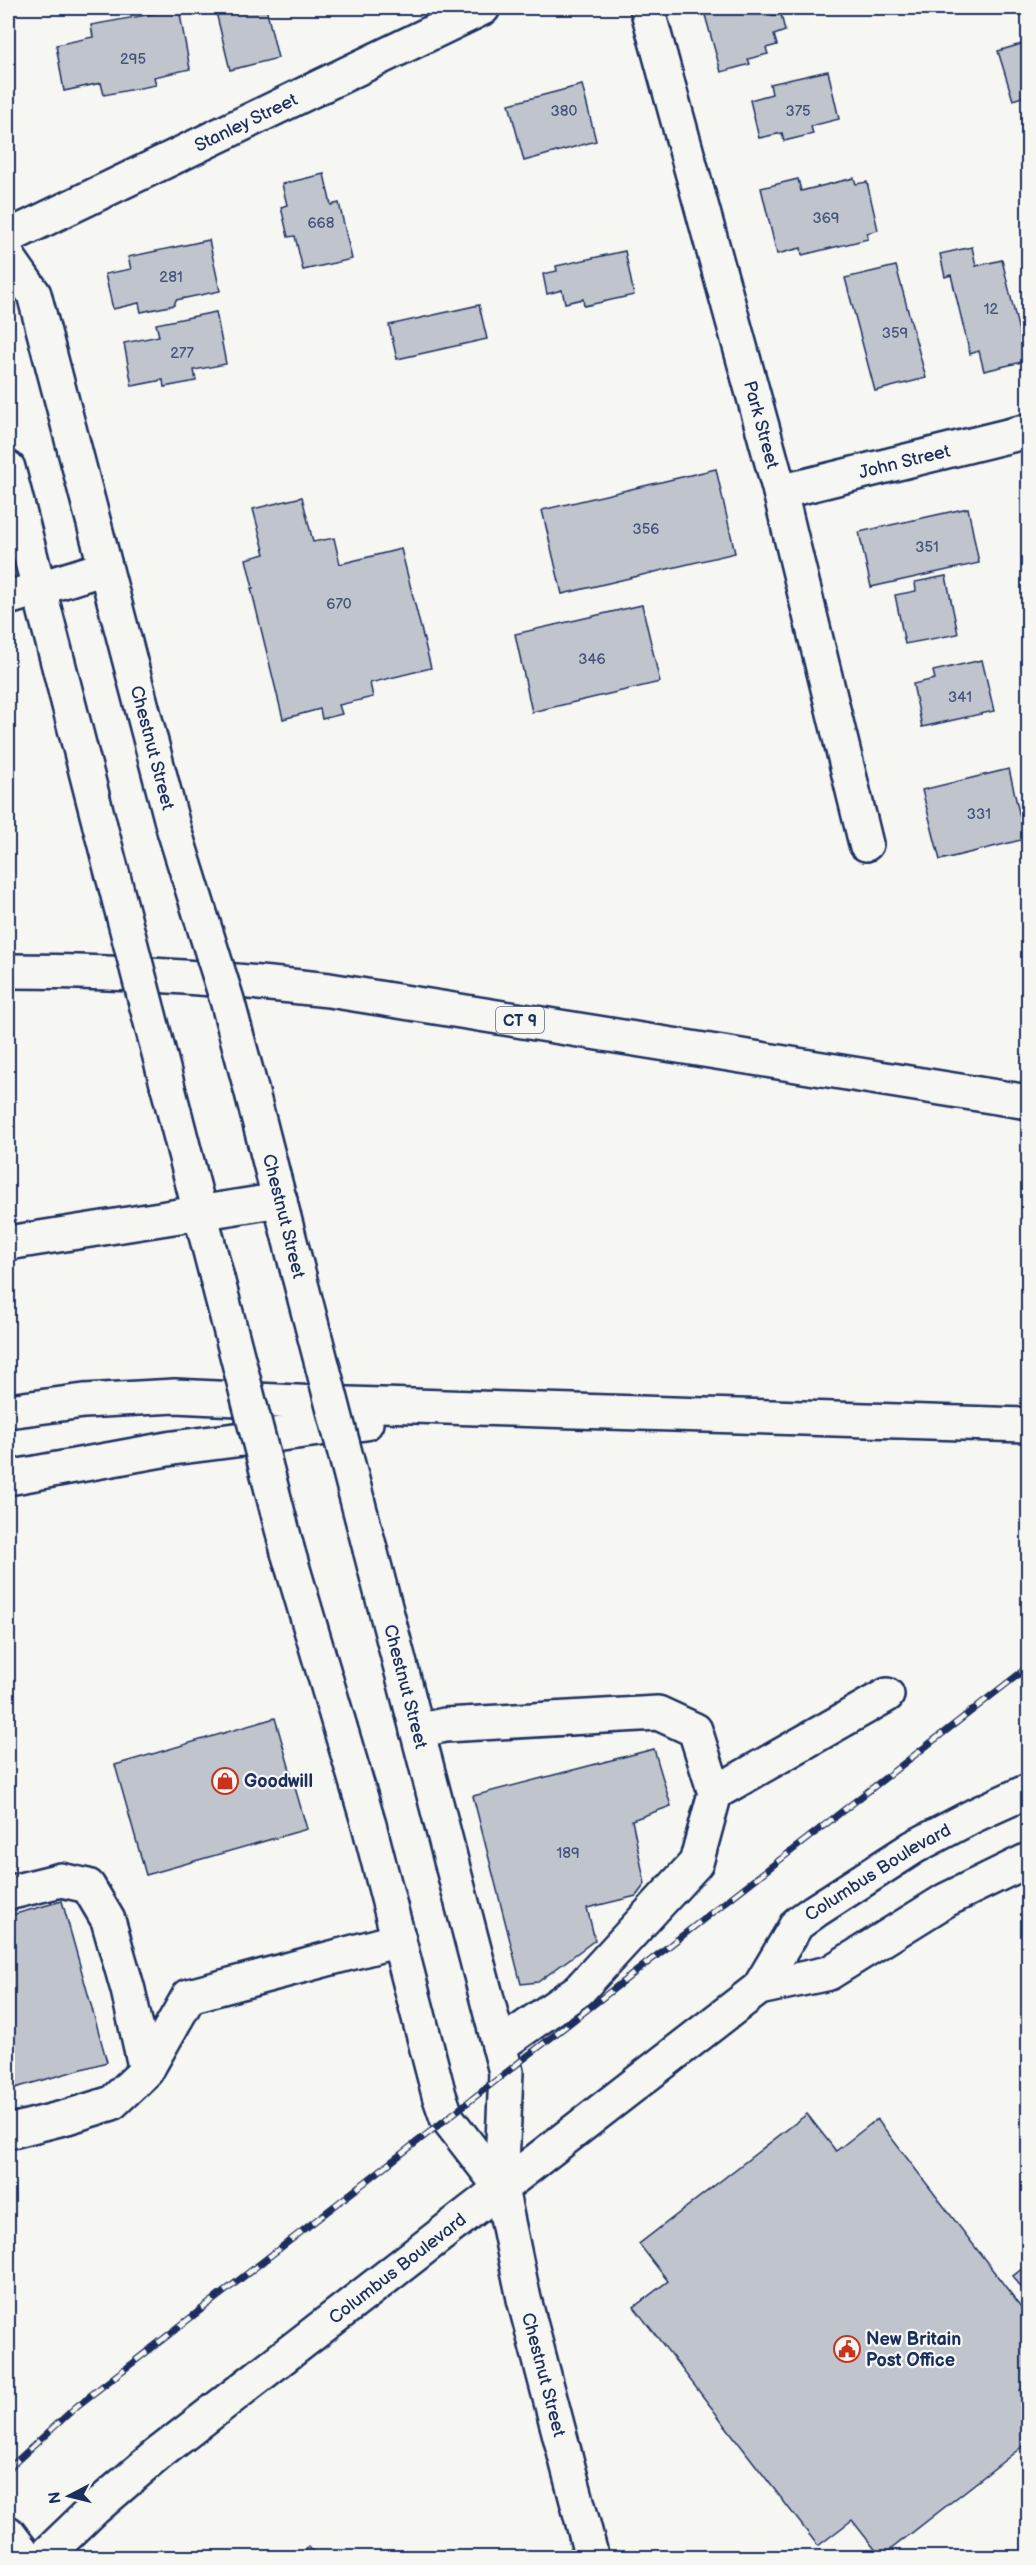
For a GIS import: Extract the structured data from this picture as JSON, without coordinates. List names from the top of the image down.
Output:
{
  "streets": {
    "main road": [
      "Stanley Street",
      "Park Street",
      "John Street",
      "Chestnut Street",
      "CT 9",
      "Columbus Boulevard"
    ]
  },
  "crossings": [
    ["Park Street", "John Street"],
    ["Chestnut Street", "Columbus Boulevard"]
  ],
  "places": {
    "shop": ["Goodwill"],
    "public building": ["New Britain Post Office"]
  },
  "house_numbers": [
    "295",
    "380",
    "375",
    "369",
    "668",
    "281",
    "12",
    "359",
    "277",
    "356",
    "351",
    "670",
    "346",
    "341",
    "331",
    "189"
  ],
  "north": "left"
}
